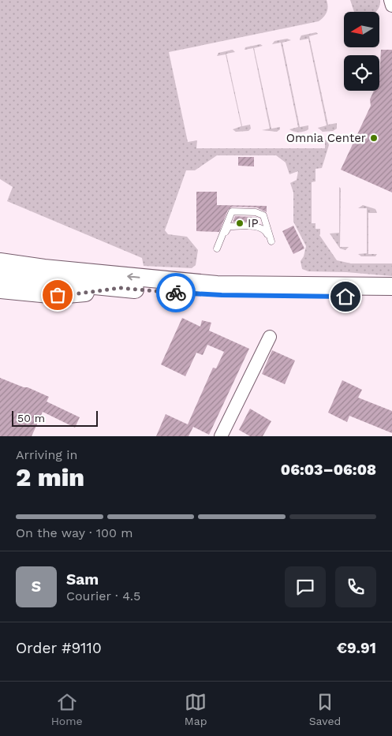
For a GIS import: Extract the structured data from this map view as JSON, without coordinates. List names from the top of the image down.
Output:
{
  "places": ["Omnia Center", "IP"],
  "scale_bar": "50 m",
  "north": "left",
  "page": {
    "scale": "50 m",
    "heading": ["2 min", "Arriving in", "06:03–06:08"],
    "panel": [
      "Sam",
      "Courier · 4.5",
      "Order #9110",
      "€9.91"
    ],
    "bar": "On the way · 100 m",
    "round": "S",
    "tabs": ["Home", "Map", "Saved"]
  }
}
